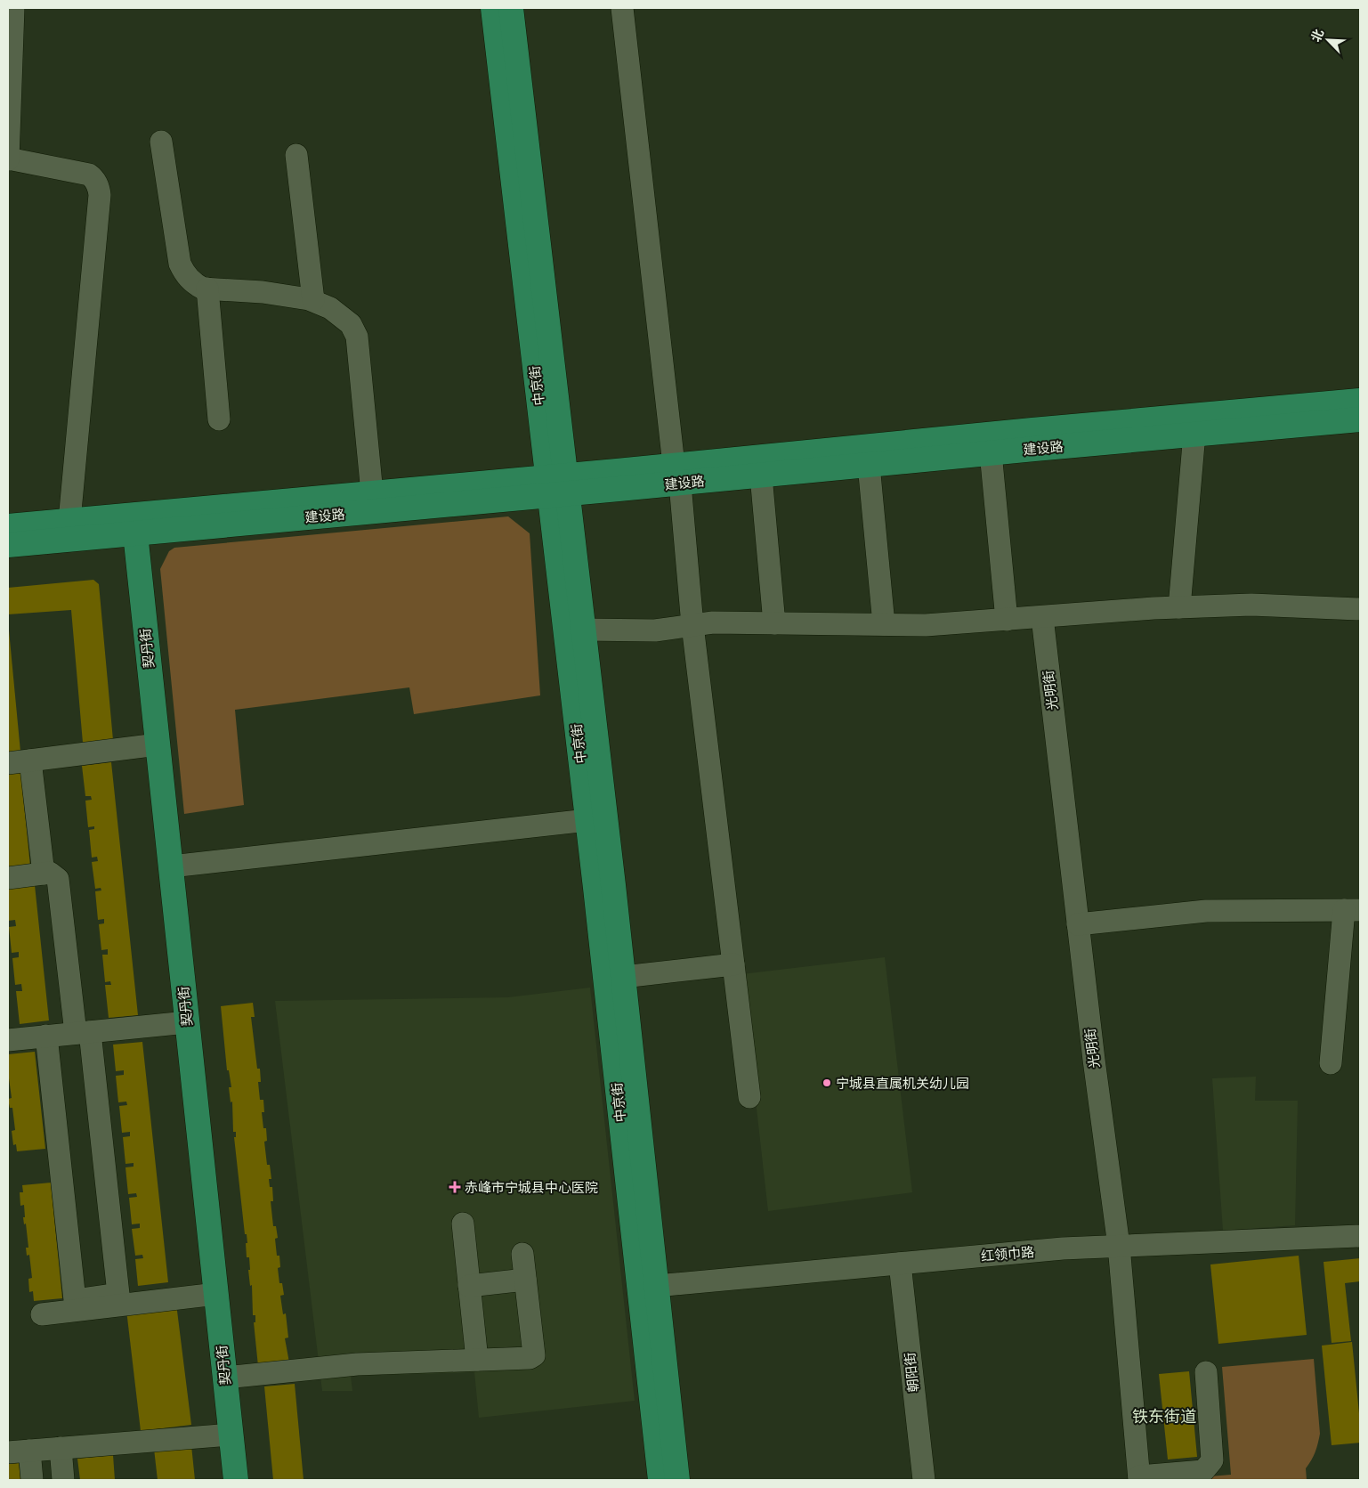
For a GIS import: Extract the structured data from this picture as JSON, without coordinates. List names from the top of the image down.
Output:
{
  "streets": {
    "main road": ["中京街", "建设路", "契丹街"],
    "street": ["光明街", "红领巾路", "朝阳街"]
  },
  "crossings": [
    ["中京街", "建设路"],
    ["中京街", "红领巾路"],
    ["建设路", "契丹街"],
    ["光明街", "红领巾路"],
    ["红领巾路", "朝阳街"]
  ],
  "districts": ["铁东街道"],
  "places": {
    "other": ["宁城县直属机关幼儿园"],
    "health": ["赤峰市宁城县中心医院"]
  },
  "north": "top left"
}
